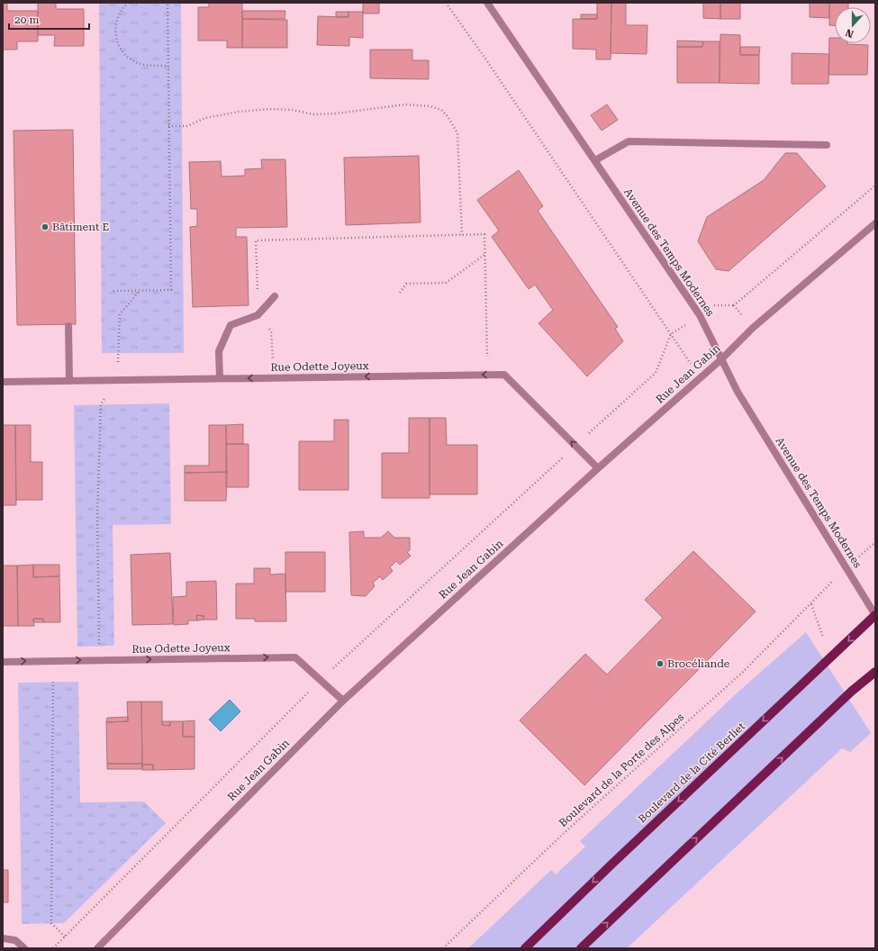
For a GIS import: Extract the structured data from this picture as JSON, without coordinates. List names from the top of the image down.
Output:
{
  "streets": {
    "main road": ["Boulevard de la Cité Berliet"],
    "street": ["Avenue des Temps Modernes", "Rue Odette Joyeux", "Rue Jean Gabin"],
    "path": ["Boulevard de la Porte des Alpes"]
  },
  "crossings": [
    ["Avenue des Temps Modernes", "Rue Jean Gabin"],
    ["Avenue des Temps Modernes", "Boulevard de la Cité Berliet"],
    ["Rue Odette Joyeux", "Rue Jean Gabin"]
  ],
  "places": ["Bâtiment E", "Brocéliande"],
  "scale_bar": "20 m",
  "north": "bottom"
}
